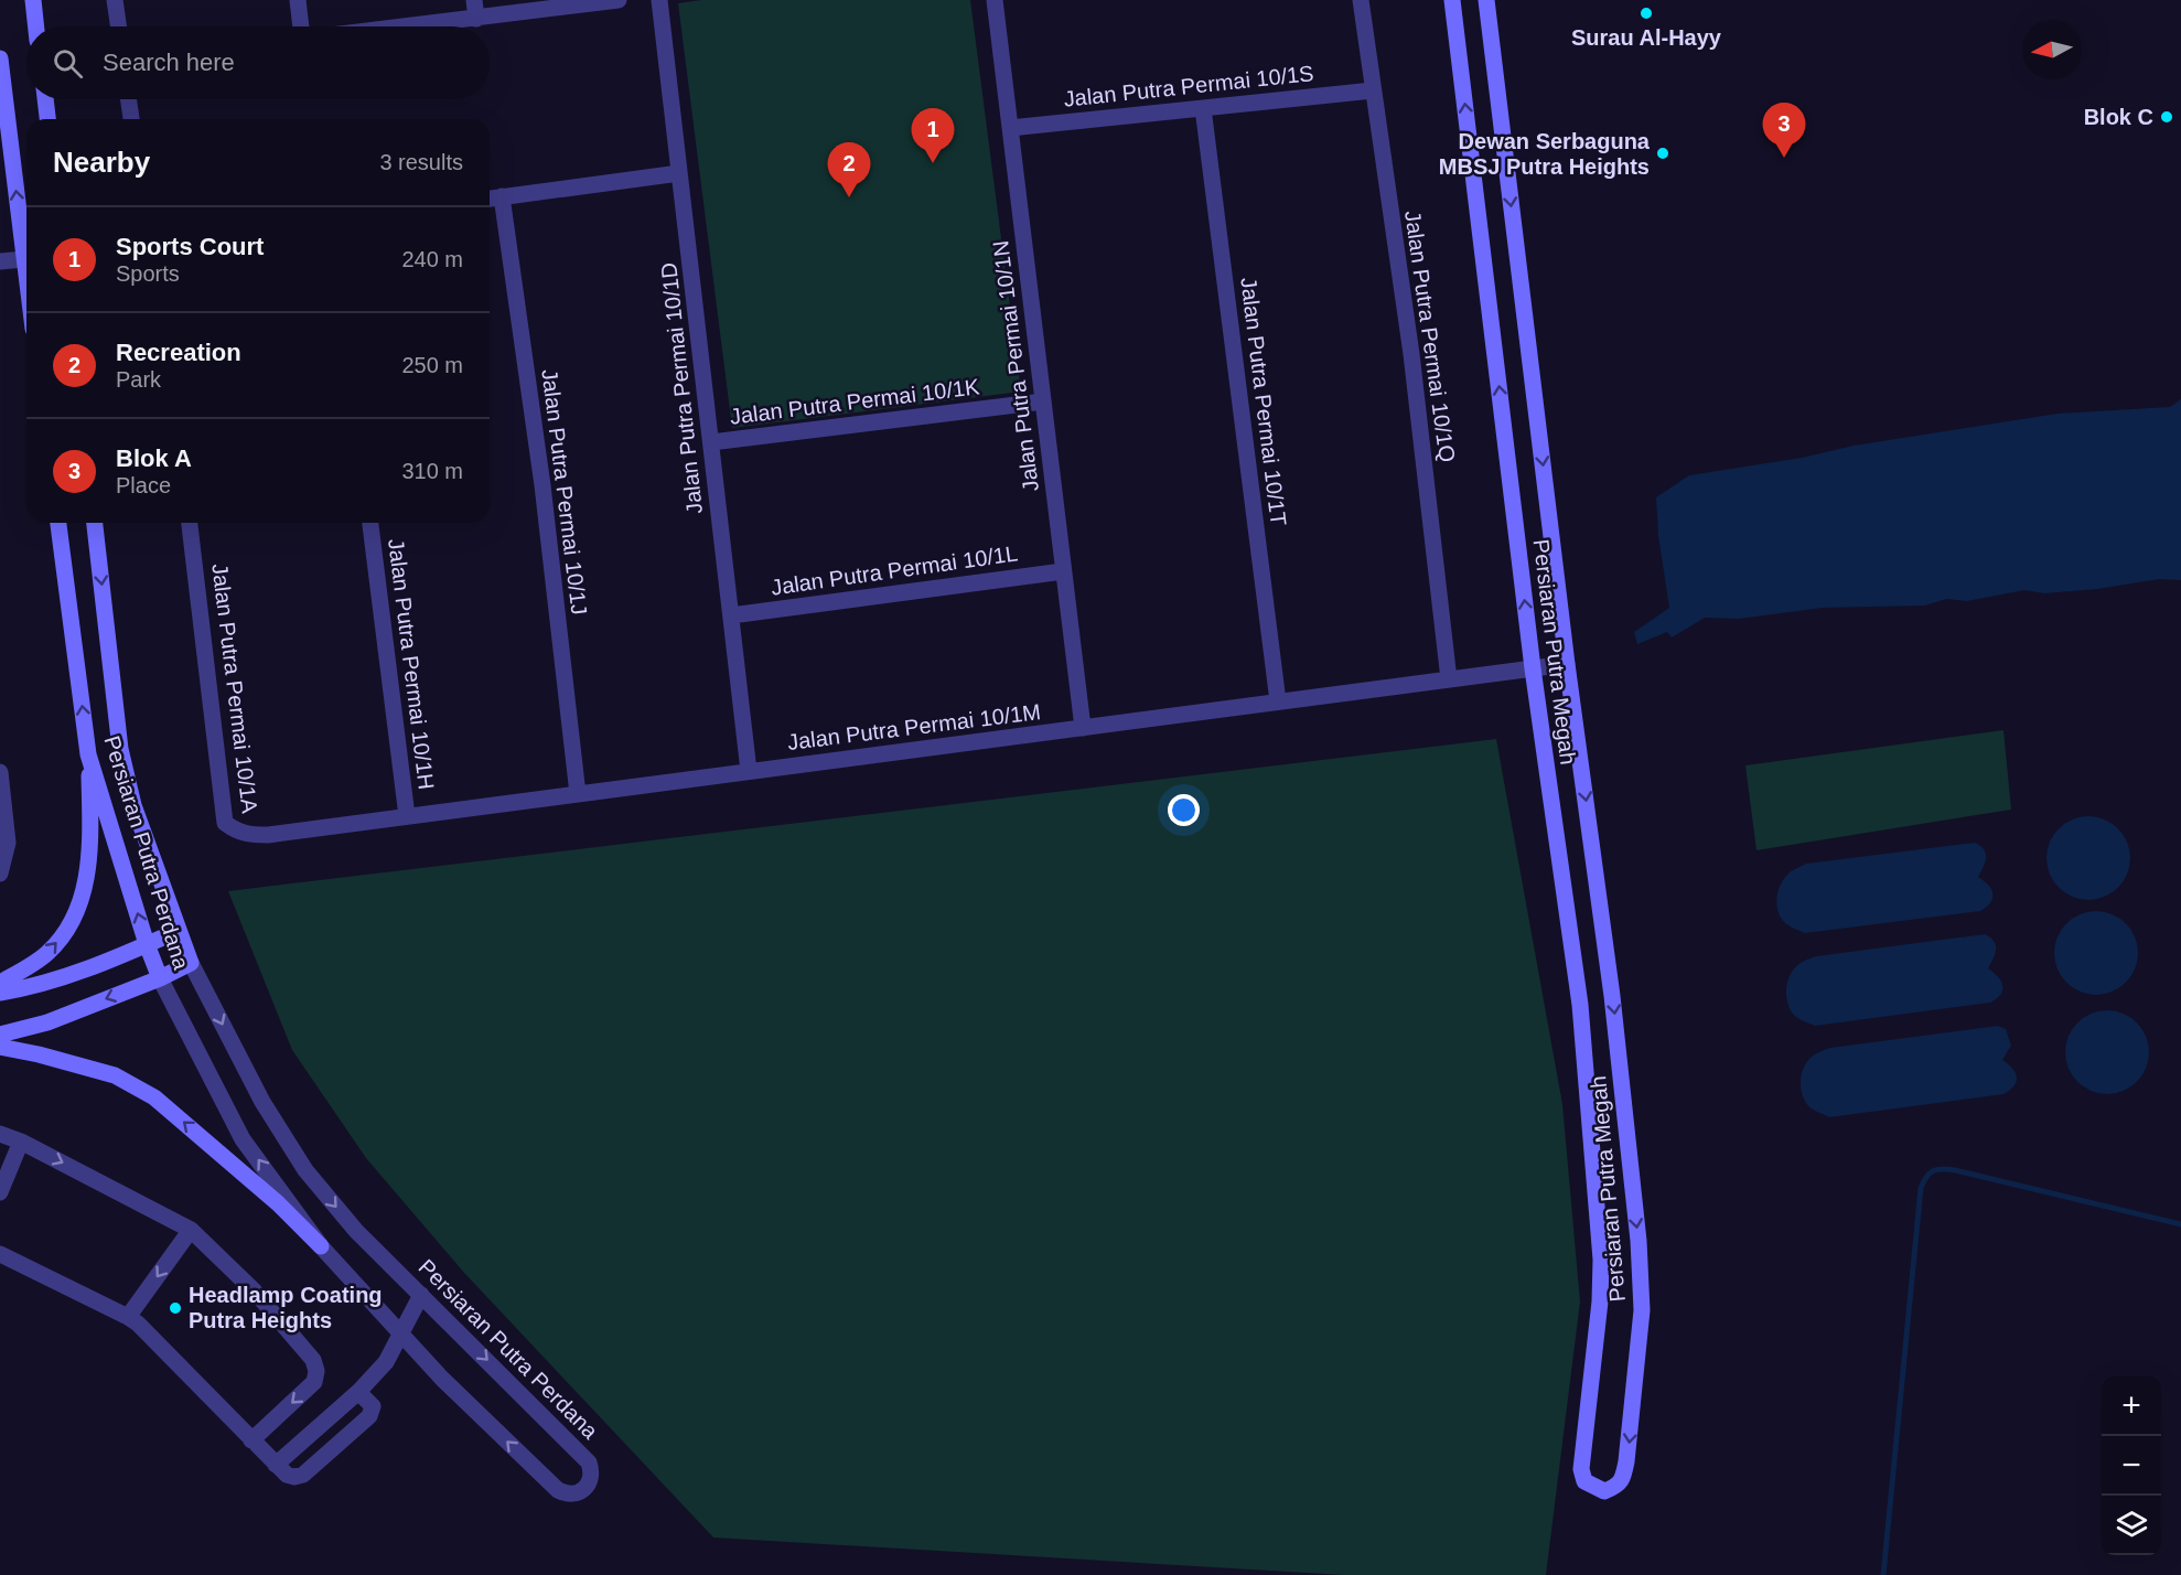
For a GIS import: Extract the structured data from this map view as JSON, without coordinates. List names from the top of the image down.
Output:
{
  "streets": {
    "street": [
      "Jalan Putra Permai 10/1S",
      "Jalan Putra Permai 10/1Q",
      "Jalan Putra Permai 10/1N",
      "Jalan Putra Permai 10/1D",
      "Jalan Putra Permai 10/1K",
      "Jalan Putra Permai 10/1T",
      "Jalan Putra Permai 10/1J",
      "Jalan Putra Permai 10/1L",
      "Persiaran Putra Megah",
      "Jalan Putra Permai 10/1H",
      "Jalan Putra Permai 10/1A",
      "Jalan Putra Permai 10/1M",
      "Persiaran Putra Perdana"
    ]
  },
  "crossings": [
    ["Jalan Putra Permai 10/1S", "Jalan Putra Permai 10/1Q"],
    ["Jalan Putra Permai 10/1S", "Jalan Putra Permai 10/1N"],
    ["Jalan Putra Permai 10/1S", "Jalan Putra Permai 10/1T"],
    ["Jalan Putra Permai 10/1Q", "Jalan Putra Permai 10/1M"],
    ["Jalan Putra Permai 10/1N", "Jalan Putra Permai 10/1K"],
    ["Jalan Putra Permai 10/1N", "Jalan Putra Permai 10/1L"],
    ["Jalan Putra Permai 10/1N", "Jalan Putra Permai 10/1M"],
    ["Jalan Putra Permai 10/1D", "Jalan Putra Permai 10/1K"],
    ["Jalan Putra Permai 10/1D", "Jalan Putra Permai 10/1L"],
    ["Jalan Putra Permai 10/1D", "Jalan Putra Permai 10/1M"],
    ["Jalan Putra Permai 10/1T", "Jalan Putra Permai 10/1M"],
    ["Jalan Putra Permai 10/1J", "Jalan Putra Permai 10/1M"],
    ["Persiaran Putra Megah", "Jalan Putra Permai 10/1M"],
    ["Jalan Putra Permai 10/1H", "Jalan Putra Permai 10/1M"],
    ["Jalan Putra Permai 10/1A", "Jalan Putra Permai 10/1M"]
  ],
  "places": [
    "Surau Al-Hayy",
    "Blok C",
    "Dewan Serbaguna MBSJ Putra Heights",
    "Headlamp Coating Putra Heights"
  ],
  "north": "left",
  "page": {
    "search": "Search here",
    "pins": ["3", "1", "2"],
    "heading": ["Nearby", "3 results"],
    "list": [
      {
        "mark": "1",
        "name": "Sports Court",
        "note": "Sports",
        "value": "240 m"
      },
      {
        "mark": "2",
        "name": "Recreation",
        "note": "Park",
        "value": "250 m"
      },
      {
        "mark": "3",
        "name": "Blok A",
        "note": "Place",
        "value": "310 m"
      }
    ],
    "map_buttons": ["+", "−"]
  }
}
